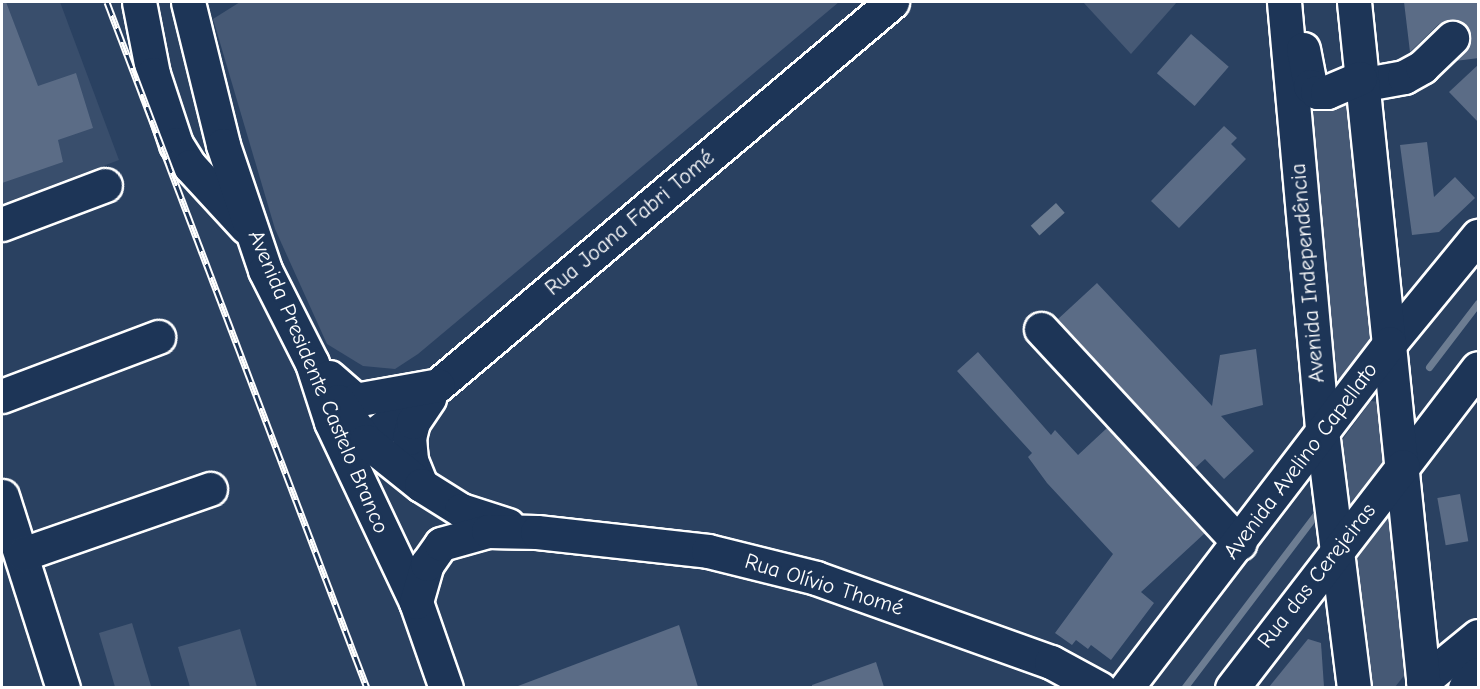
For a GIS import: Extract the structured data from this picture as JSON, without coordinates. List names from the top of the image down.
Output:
{
  "streets": {
    "main road": [
      "Rua Joana Fabri Tomé",
      "Avenida Independência",
      "Avenida Presidente Castelo Branco",
      "Avenida Avelino Capellato",
      "Rua das Cerejeiras",
      "Rua Olívio Thomé"
    ]
  },
  "crossings": [
    ["Avenida Independência", "Avenida Avelino Capellato"],
    ["Avenida Independência", "Rua das Cerejeiras"]
  ]
}
